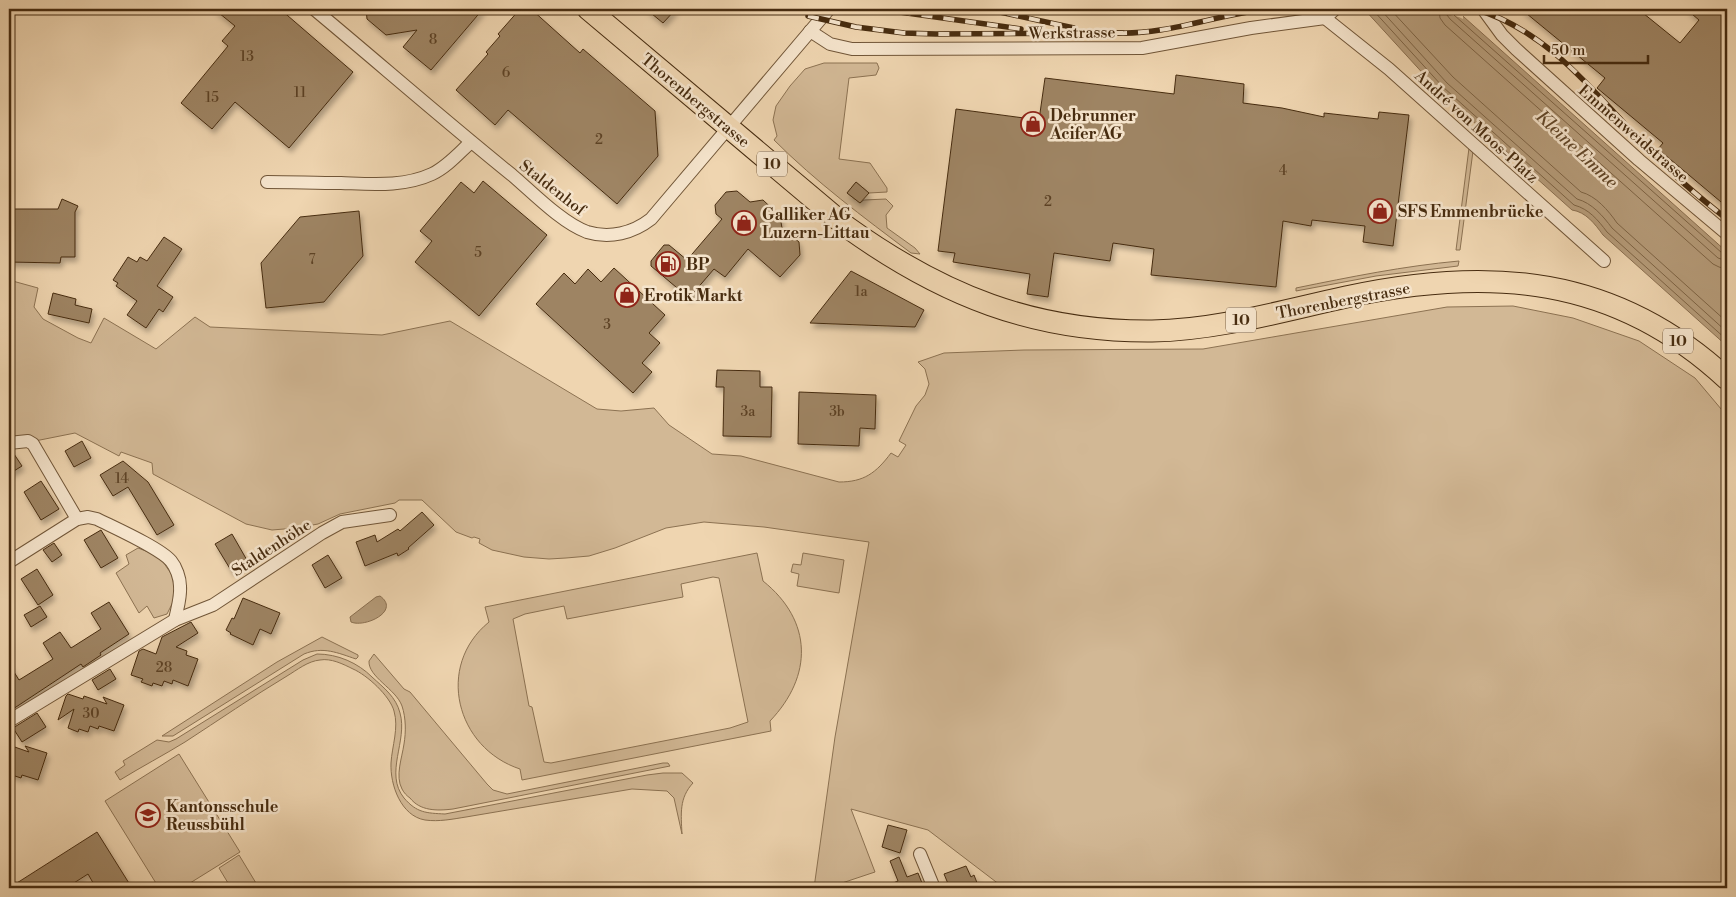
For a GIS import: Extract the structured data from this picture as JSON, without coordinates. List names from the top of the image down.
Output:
{
  "streets": {
    "main road": ["Thorenbergstrasse", "10"],
    "street": [
      "Werkstrasse",
      "André von Moos-Platz",
      "Emmenweidstrasse",
      "Staldenhof",
      "Staldenhöhe"
    ]
  },
  "crossings": [
    ["Werkstrasse", "André von Moos-Platz"],
    ["Thorenbergstrasse", "Staldenhof"]
  ],
  "water": ["Kleine Emme"],
  "places": {
    "shop": [
      "Debrunner Acifer AG",
      "SFS Emmenbrücke",
      "Galliker AG Luzern-Littau",
      "Erotik Markt"
    ],
    "fuel station": ["BP"],
    "school or university": ["Kantonsschule Reussbühl"]
  },
  "house_numbers": [
    "8",
    "13",
    "6",
    "11",
    "15",
    "2",
    "4",
    "2",
    "5",
    "7",
    "1a",
    "3",
    "3a",
    "3b",
    "14",
    "28",
    "30"
  ],
  "scale_bar": "50 m"
}
